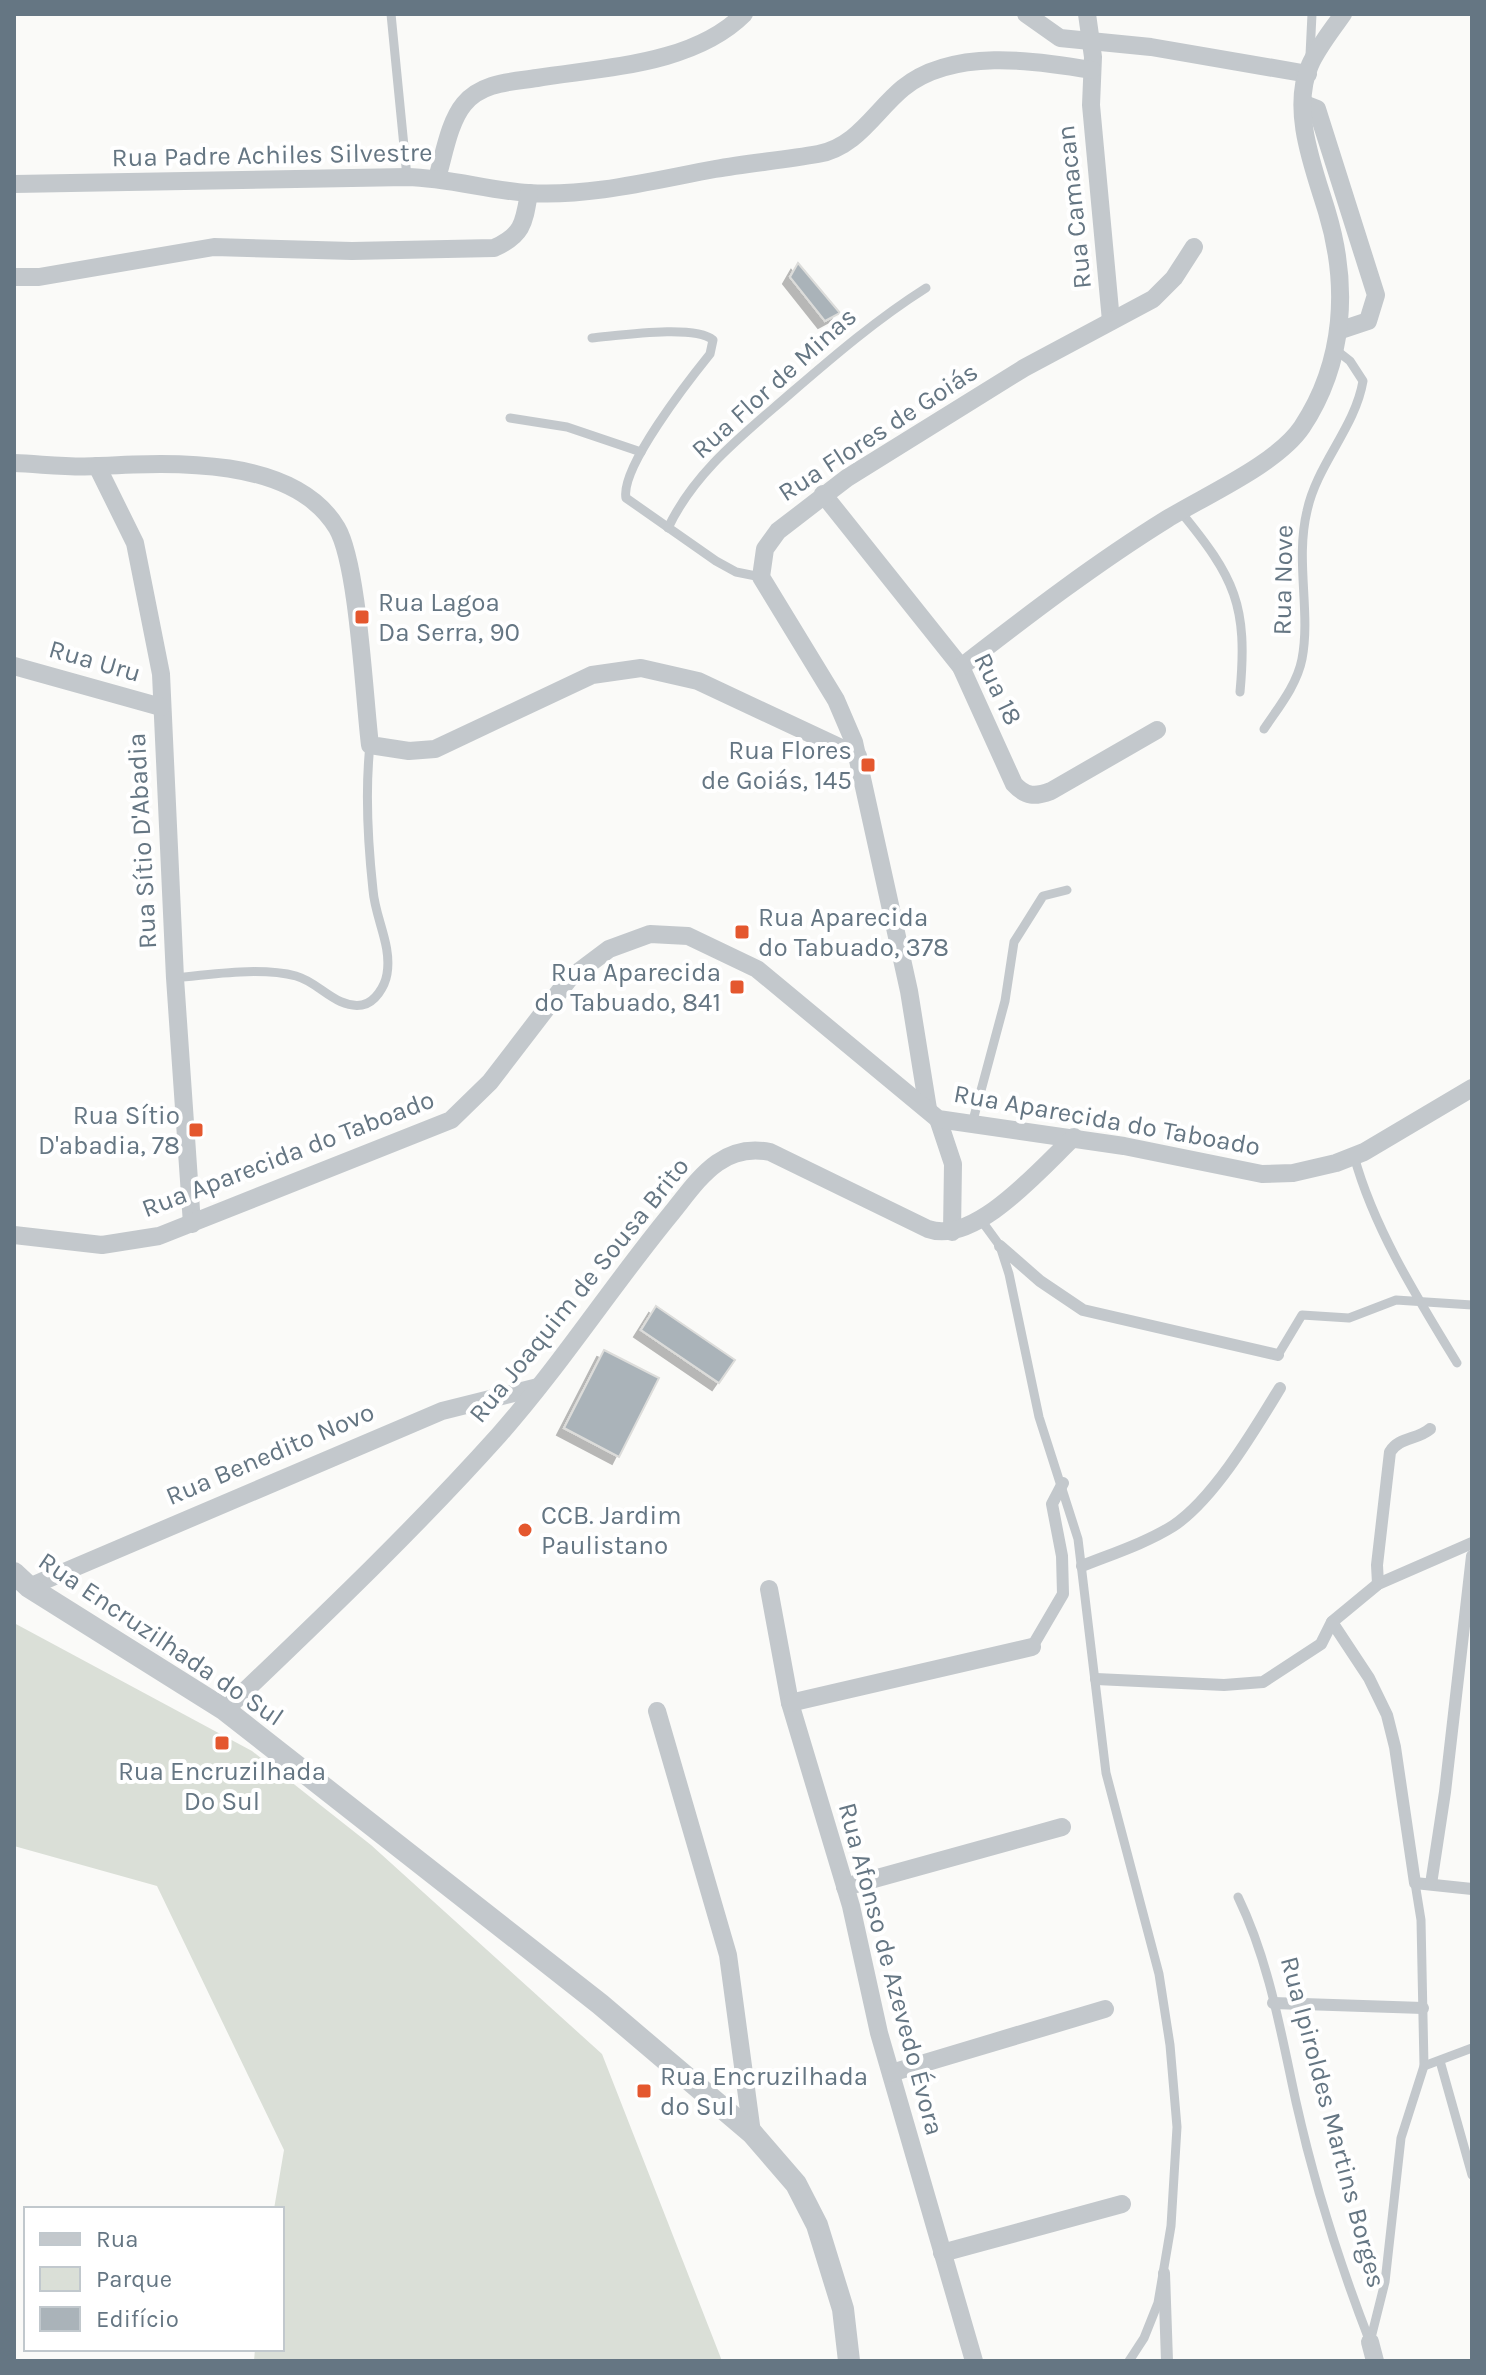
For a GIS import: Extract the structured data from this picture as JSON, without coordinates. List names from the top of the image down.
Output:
{
  "streets": {
    "street": [
      "Rua Padre Achiles Silvestre",
      "Rua Camacan",
      "Rua Flores de Goiás",
      "Rua Uru",
      "Rua 18",
      "Rua Sítio D'Abadia",
      "Rua Aparecida do Taboado",
      "Rua Joaquim de Sousa Brito",
      "Rua Benedito Novo",
      "Rua Encruzilhada do Sul",
      "Rua Afonso de Azevedo Évora",
      "Rua Ipiroldes Martins Borges"
    ],
    "lane": ["Rua Flor de Minas", "Rua Nove"]
  },
  "crossings": [
    ["Rua Padre Achiles Silvestre", "Rua Camacan"],
    ["Rua Camacan", "Rua Flores de Goiás"],
    ["Rua Flores de Goiás", "Rua 18"],
    ["Rua Uru", "Rua Sítio D'Abadia"],
    ["Rua Sítio D'Abadia", "Rua Aparecida do Taboado"],
    ["Rua Joaquim de Sousa Brito", "Rua Benedito Novo"],
    ["Rua Joaquim de Sousa Brito", "Rua Encruzilhada do Sul"],
    ["Rua Benedito Novo", "Rua Encruzilhada do Sul"]
  ],
  "places": {
    "transit": [
      "Rua Lagoa Da Serra, 90",
      "Rua Flores de Goiás, 145",
      "Rua Aparecida do Tabuado, 378",
      "Rua Aparecida do Tabuado, 841",
      "Rua Sítio D'abadia, 78",
      "Rua Encruzilhada Do Sul",
      "Rua Encruzilhada do Sul"
    ],
    "other": ["CCB. Jardim Paulistano"]
  },
  "legend": ["Rua", "Parque", "Edifício"]
}
